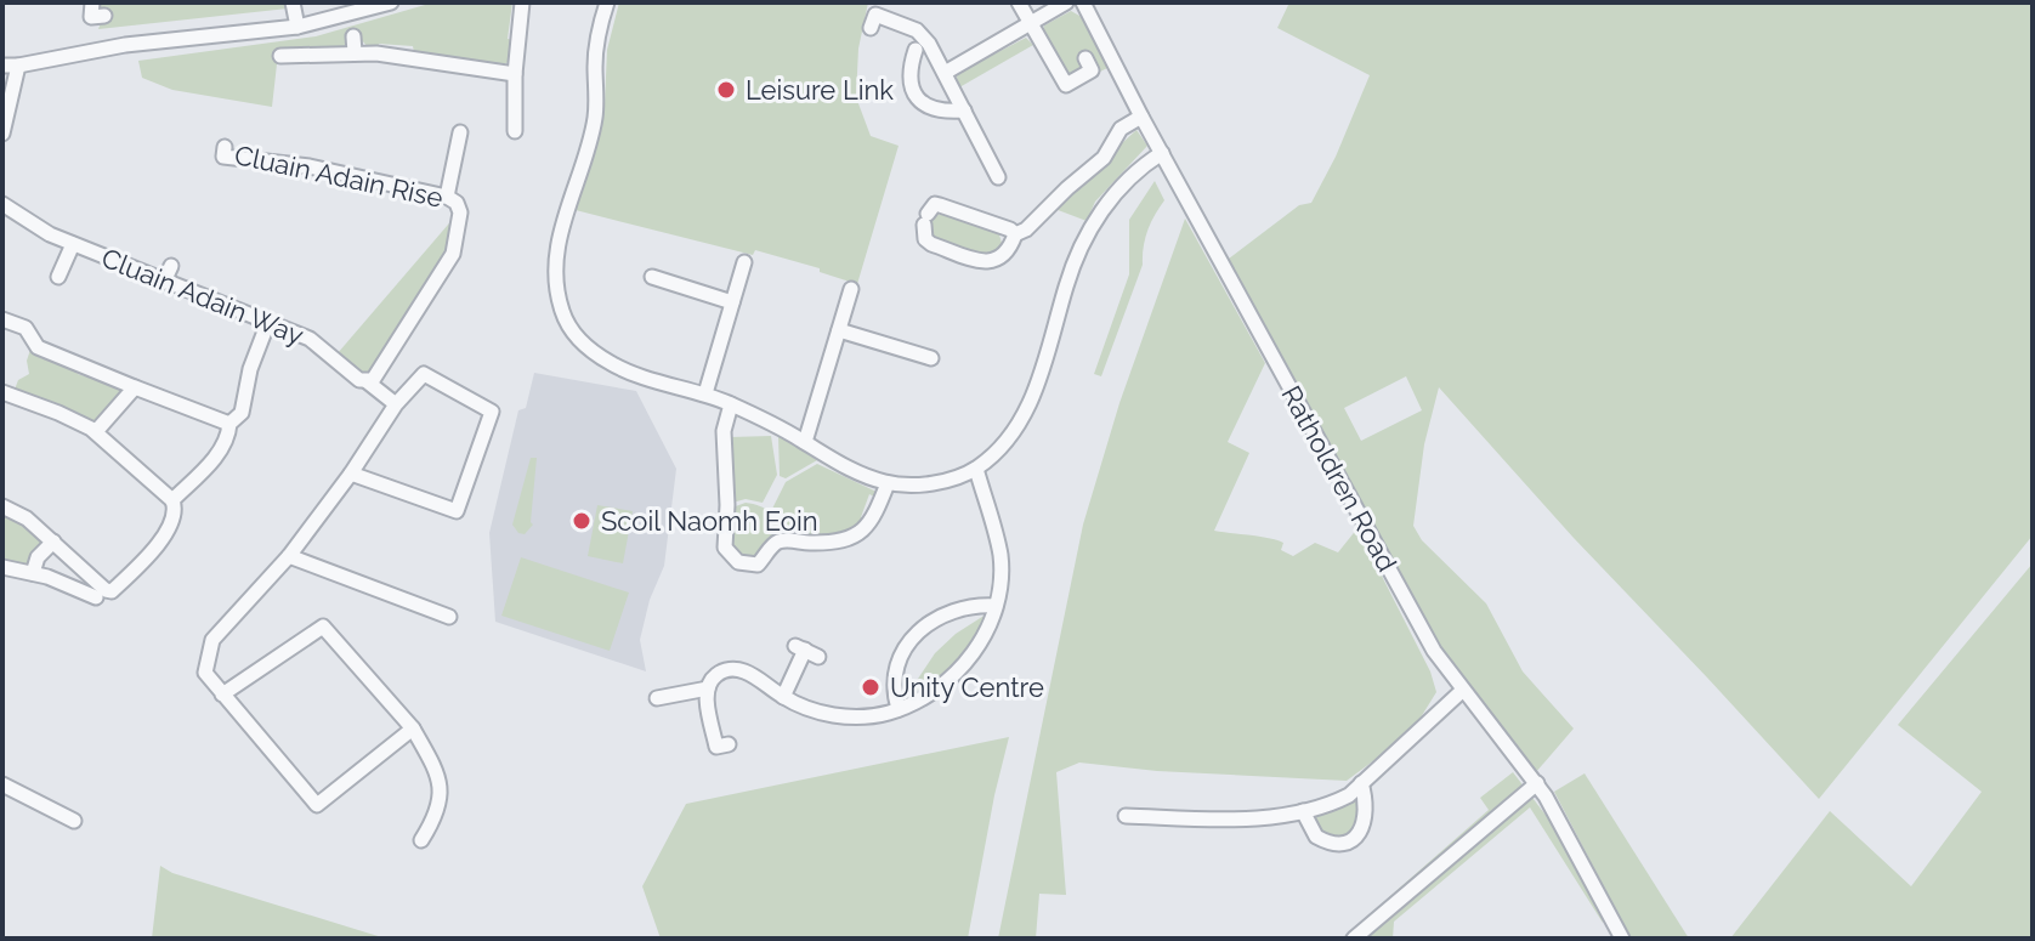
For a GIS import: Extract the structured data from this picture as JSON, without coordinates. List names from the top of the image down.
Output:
{
  "streets": {
    "street": ["Cluain Adain Rise", "Cluain Adain Way", "Ratholdren Road"]
  },
  "places": ["Leisure Link", "Scoil Naomh Eoin", "Unity Centre"]
}
